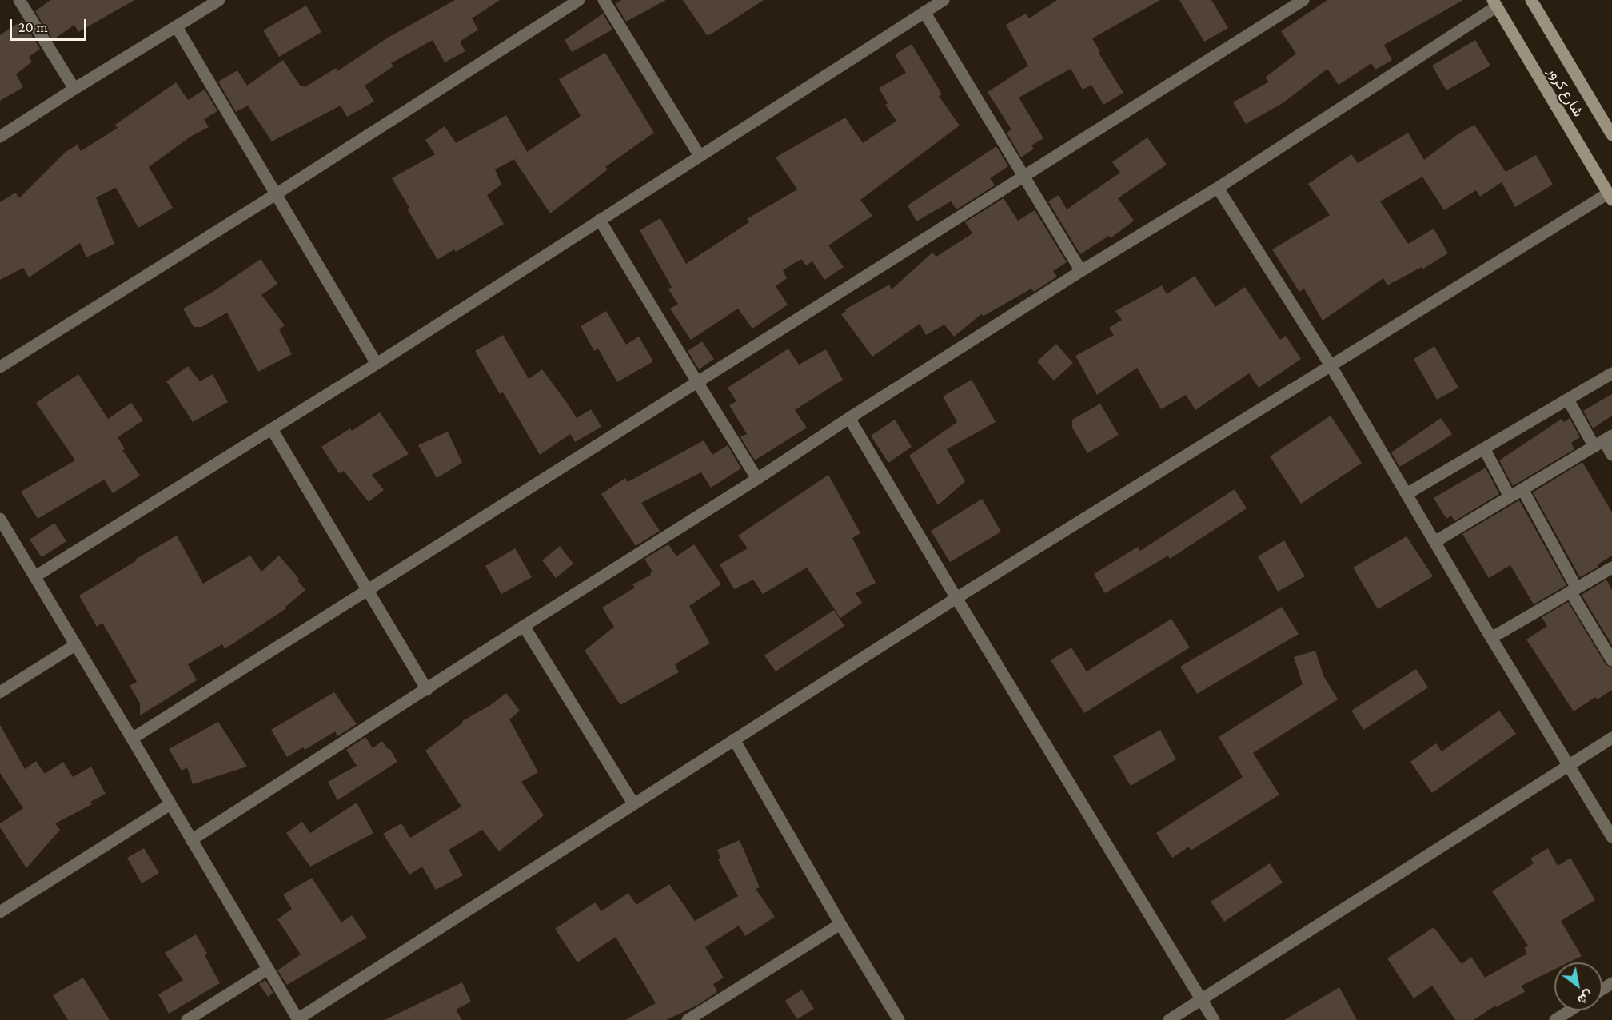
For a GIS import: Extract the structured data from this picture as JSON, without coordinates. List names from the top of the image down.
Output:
{
  "streets": {
    "main road": ["شارع كرور"]
  },
  "scale_bar": "20 m",
  "north": "bottom right"
}
